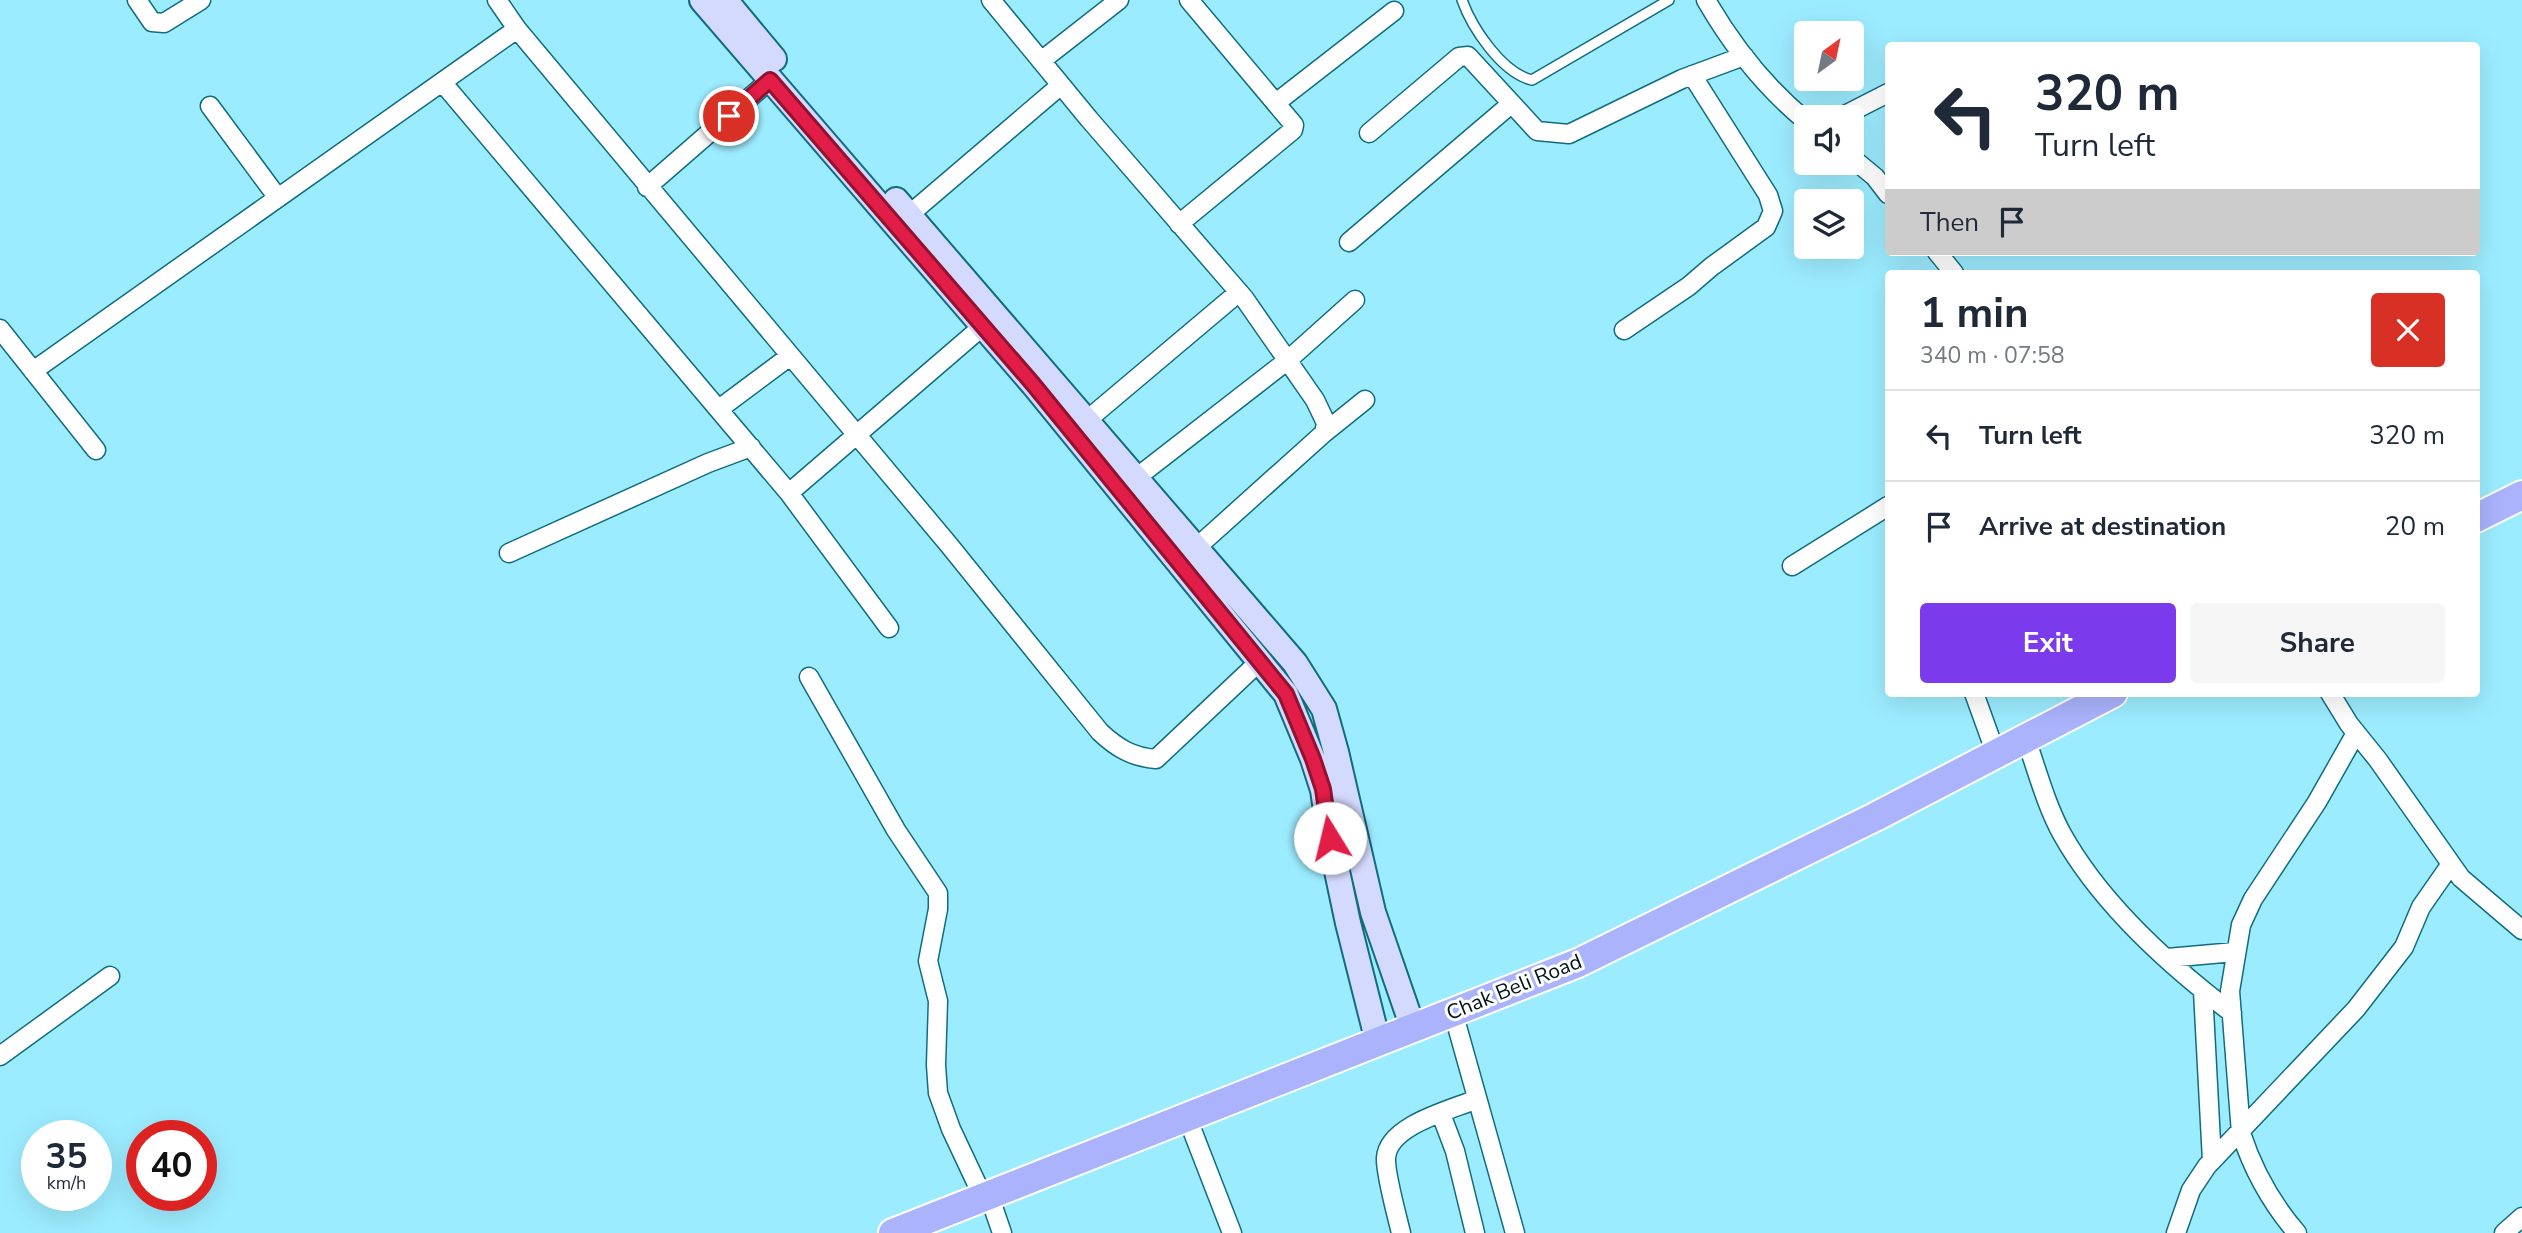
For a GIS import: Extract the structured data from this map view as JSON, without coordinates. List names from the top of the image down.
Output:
{
  "streets": {
    "main road": ["Chak Beli Road"]
  },
  "north": "top right",
  "page": {
    "turn": ["320 m", "Turn left"],
    "then": "Then",
    "heading": ["1 min", "340 m · 07:58"],
    "list": [
      {
        "name": "Turn left",
        "value": "320 m"
      },
      {
        "name": "Arrive at destination",
        "value": "20 m"
      }
    ],
    "buttons": ["Exit", "Share"],
    "speed": "35 km/h",
    "limit": "40"
  }
}
